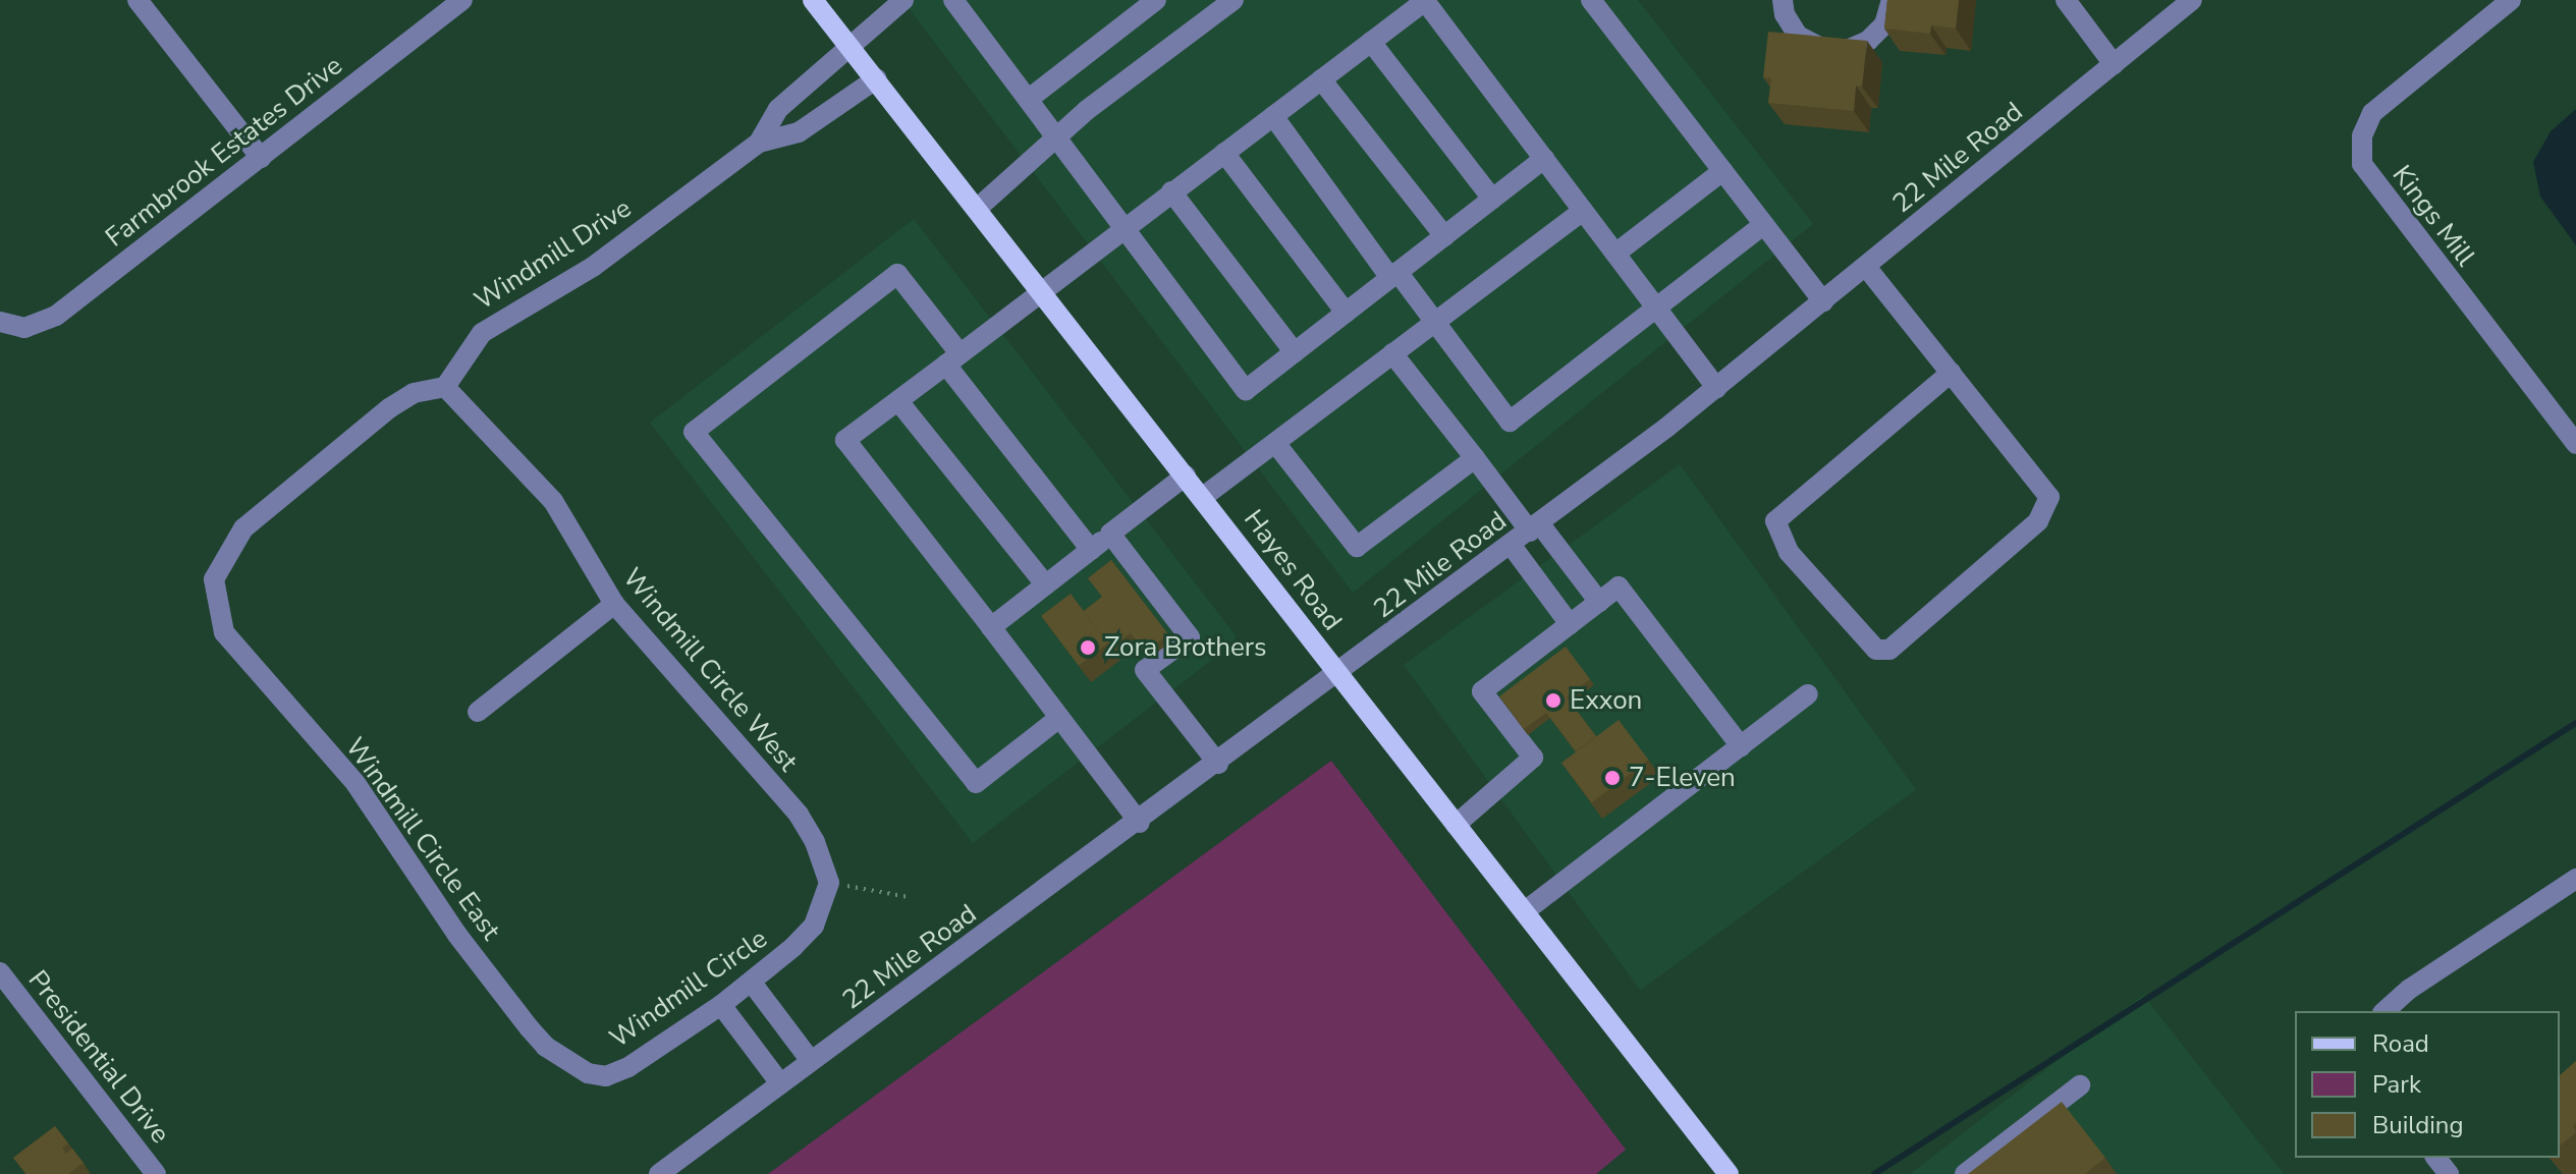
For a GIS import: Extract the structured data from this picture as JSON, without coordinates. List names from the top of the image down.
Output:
{
  "streets": {
    "main road": ["Hayes Road"],
    "street": [
      "Farmbrook Estates Drive",
      "22 Mile Road",
      "Kings Mill",
      "Windmill Drive",
      "Windmill Circle West",
      "Windmill Circle East",
      "Windmill Circle",
      "Presidential Drive"
    ]
  },
  "crossings": [
    ["22 Mile Road", "Hayes Road"],
    ["Windmill Drive", "Hayes Road"],
    ["Windmill Drive", "Windmill Circle West"],
    ["Windmill Drive", "Windmill Circle East"],
    ["Windmill Circle West", "Windmill Circle East"],
    ["Windmill Circle West", "Windmill Circle"],
    ["Windmill Circle East", "Windmill Circle"]
  ],
  "places": ["Zora Brothers", "Exxon", "7-Eleven"],
  "legend": ["Road", "Park", "Building"]
}
